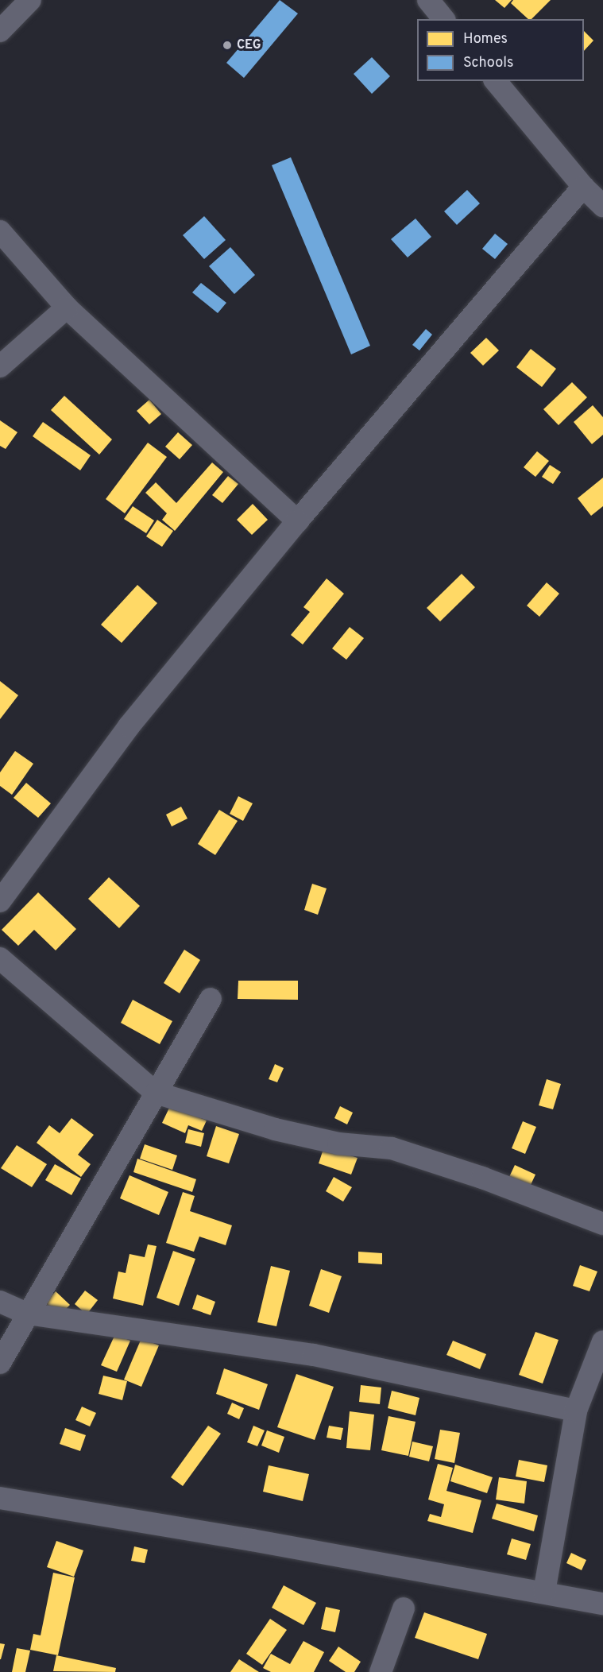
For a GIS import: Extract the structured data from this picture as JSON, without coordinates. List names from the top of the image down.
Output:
{
  "places": ["CEG"],
  "legend": ["Homes", "Schools"]
}
